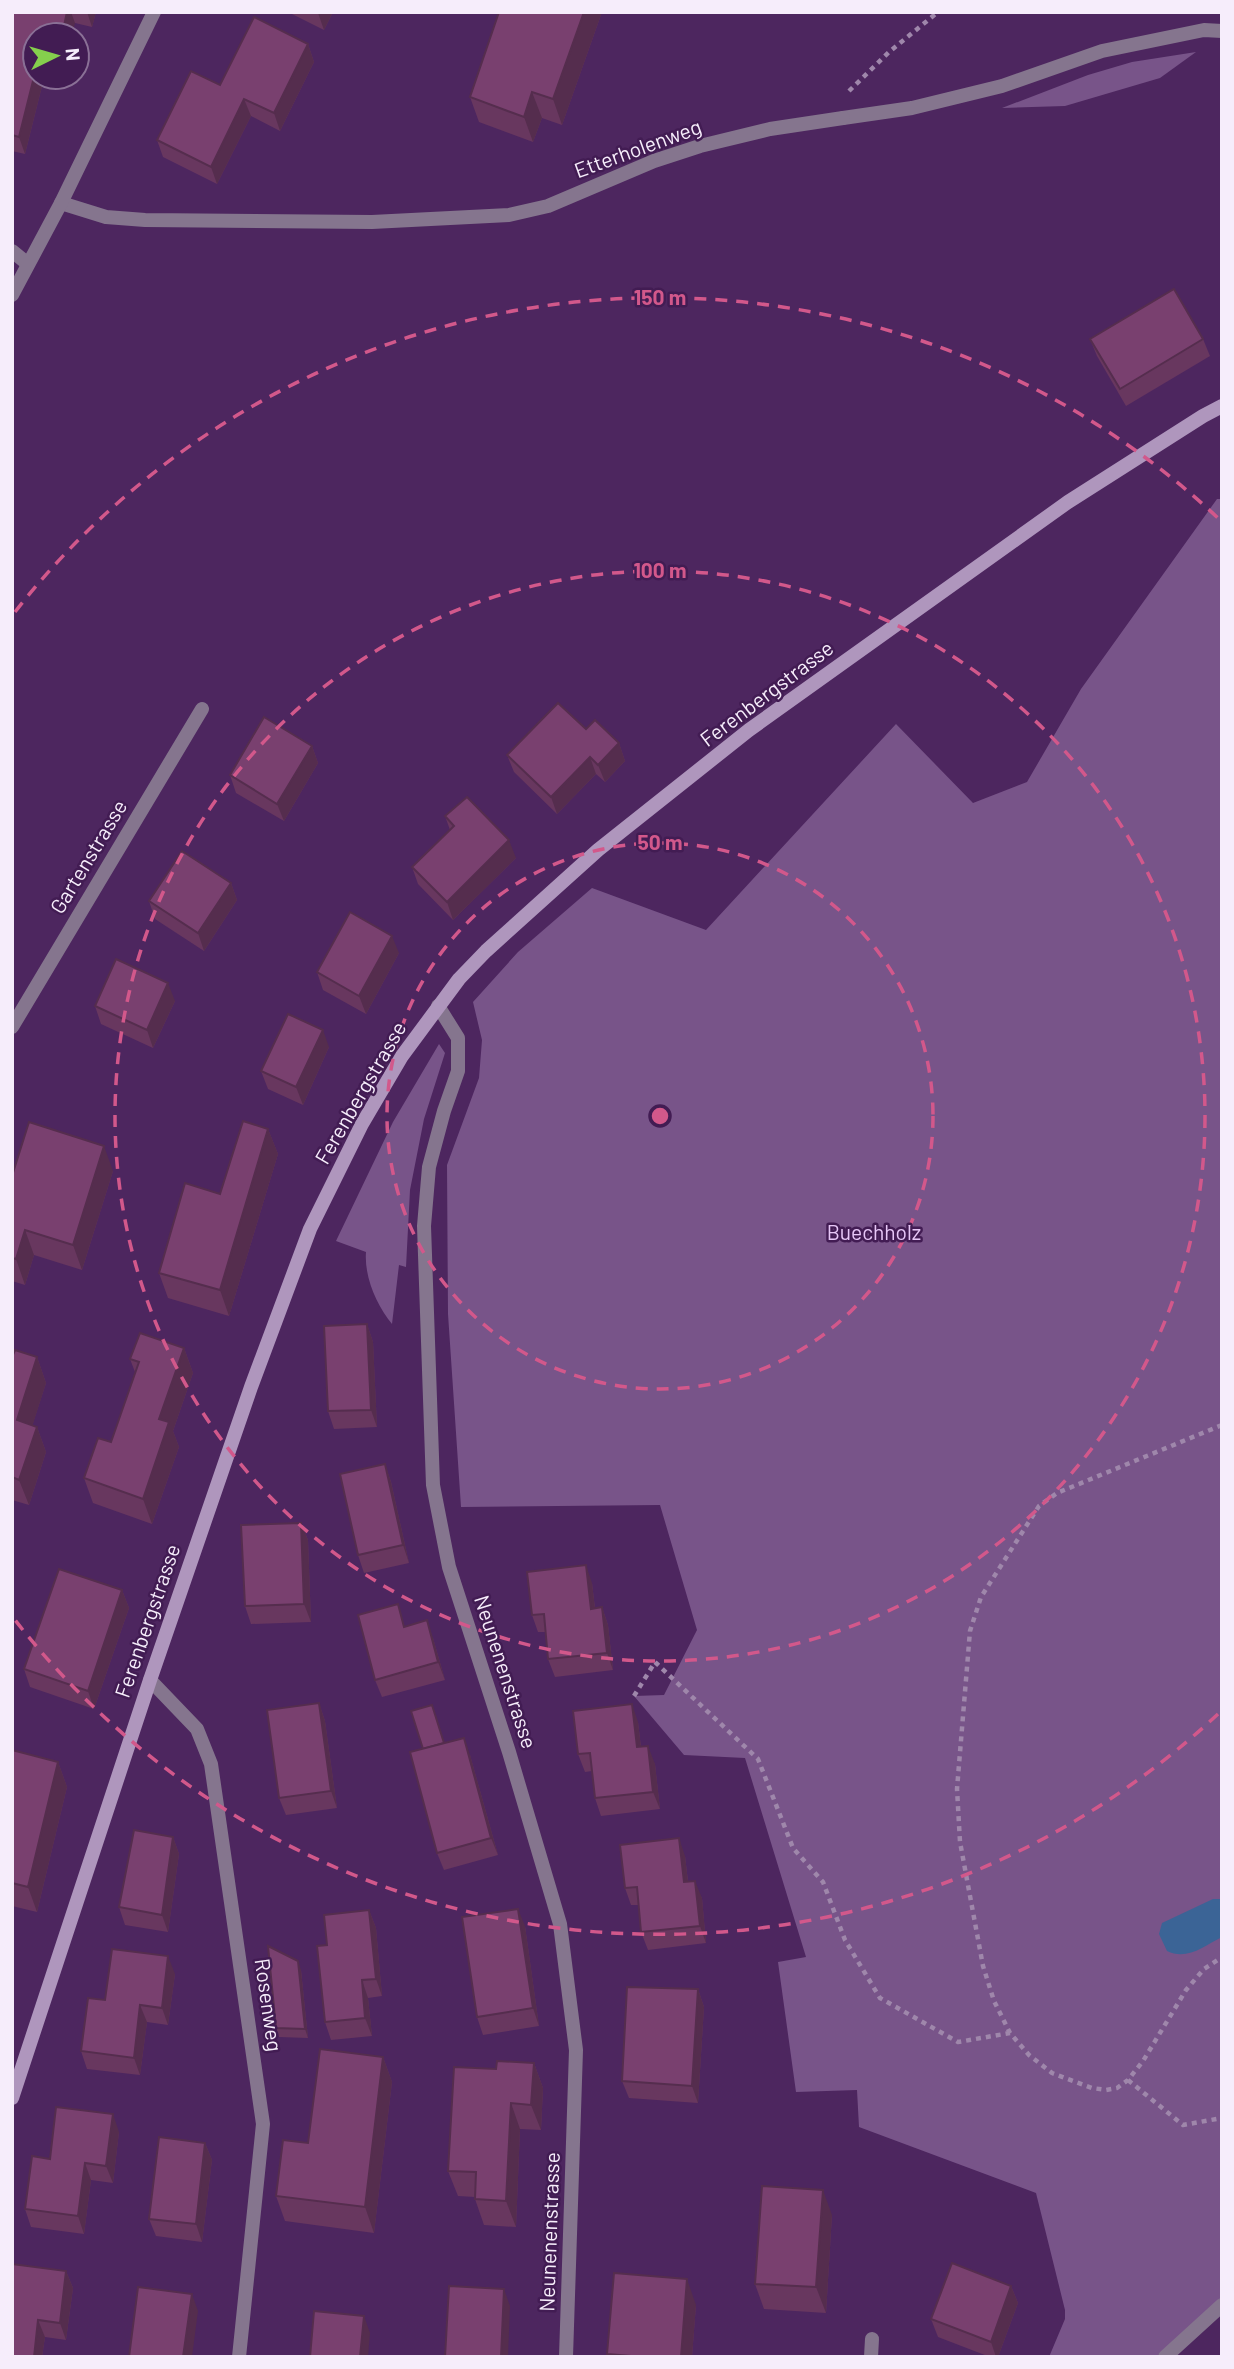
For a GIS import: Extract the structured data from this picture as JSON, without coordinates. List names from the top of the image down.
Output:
{
  "streets": {
    "street": [
      "Etterholenweg",
      "Ferenbergstrasse",
      "Gartenstrasse",
      "Neunenenstrasse",
      "Rosenweg"
    ]
  },
  "crossings": [
    ["Ferenbergstrasse", "Neunenenstrasse"],
    ["Ferenbergstrasse", "Rosenweg"]
  ],
  "parks": ["Buechholz"],
  "north": "right",
  "rings": ["150 m", "100 m", "50 m"]
}
